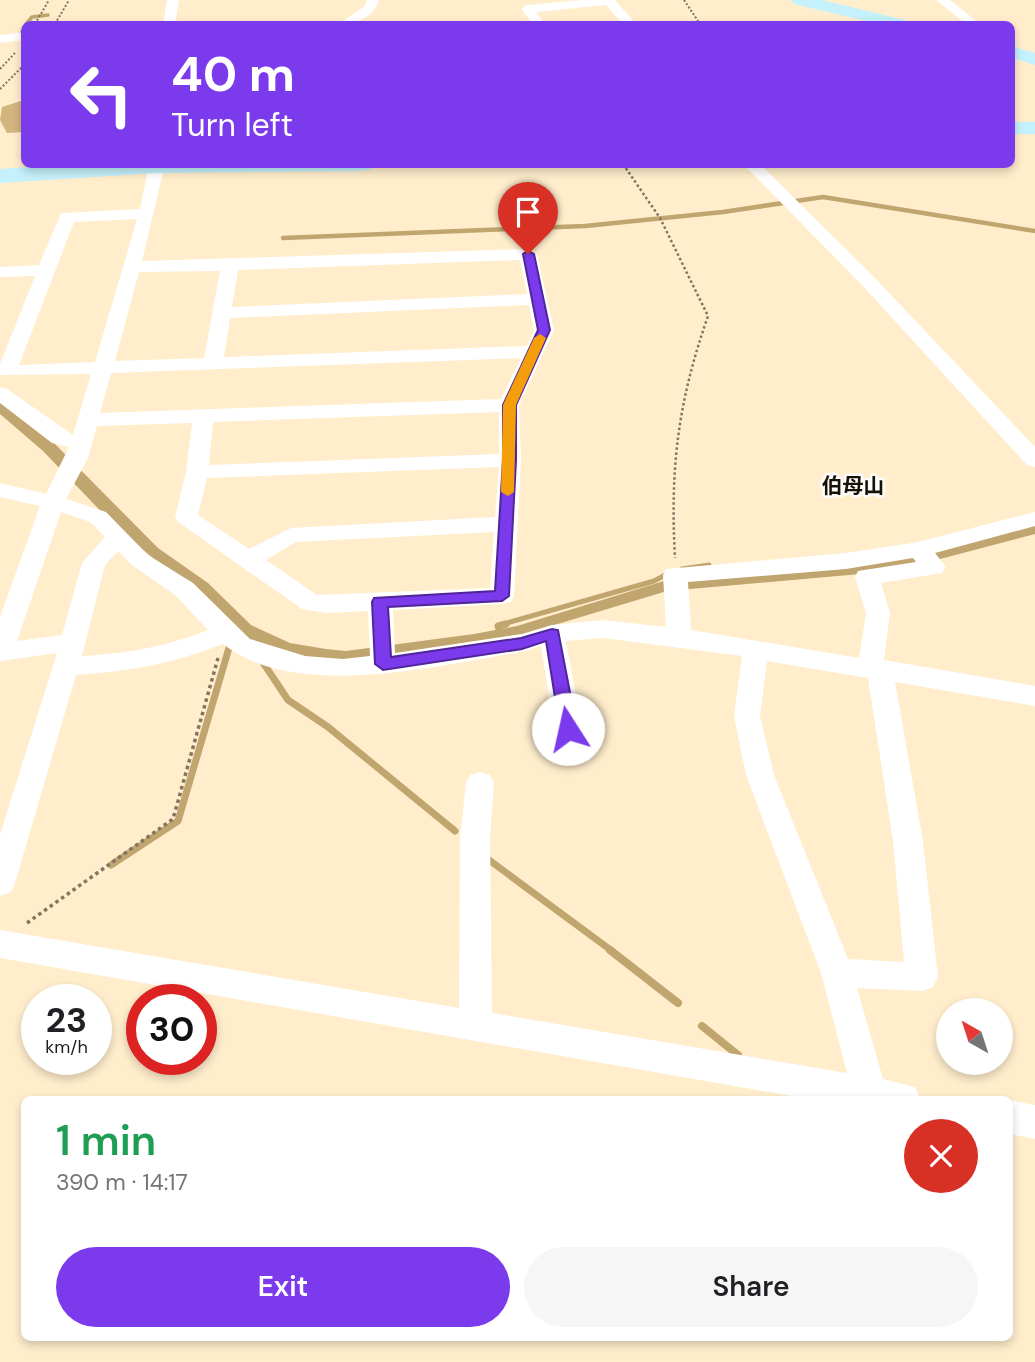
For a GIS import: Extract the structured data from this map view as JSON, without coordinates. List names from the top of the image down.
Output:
{
  "districts": ["伯母山"],
  "north": "top left",
  "page": {
    "turn": ["40 m", "Turn left"],
    "speed": "23 km/h",
    "limit": "30",
    "heading": ["1 min", "390 m · 14:17"],
    "buttons": ["Exit", "Share"]
  }
}
